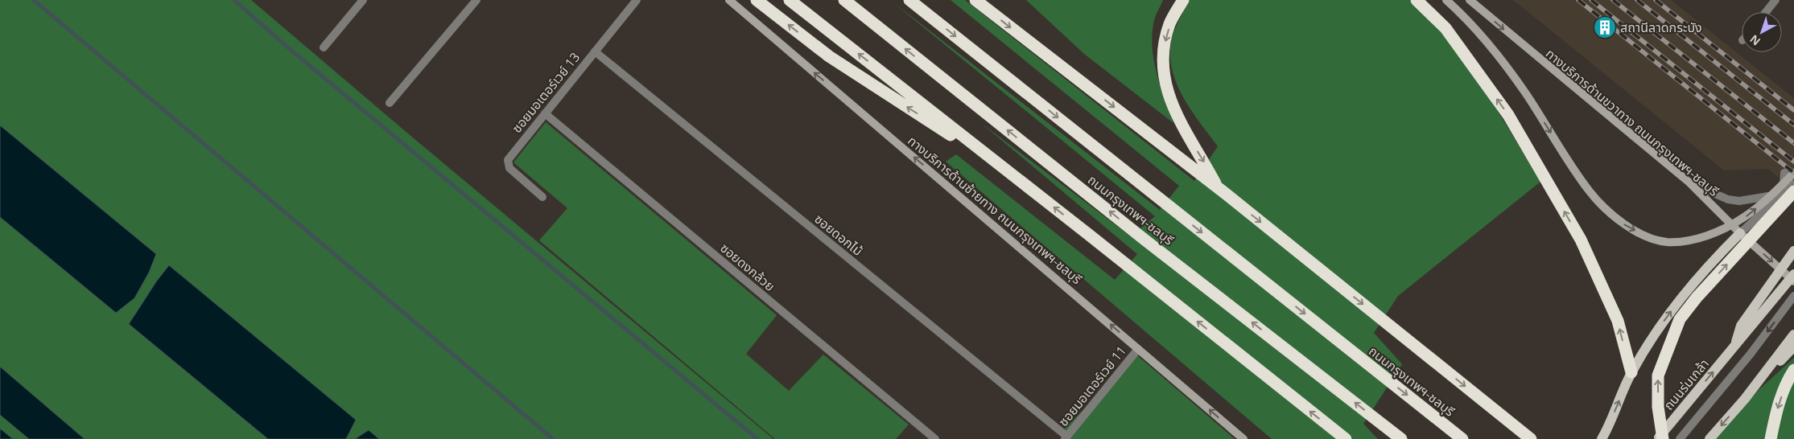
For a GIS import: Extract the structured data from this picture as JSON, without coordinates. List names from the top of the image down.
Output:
{
  "streets": {
    "highway": ["ถนนกรุงเทพฯ-ชลบุรี"],
    "main road": ["ทางบริการด้านขวาทาง ถนนกรุงเทพฯ-ชลบุรี", "ทางบริการด้านซ้ายทาง ถนนกรุงเทพฯ-ชลบุรี", "ถนนร่มเกล้า"],
    "street": [
      "ซอยมอเตอร์เวย์ 13",
      "ซอยดอกไม้",
      "ซอยดงกล้วย",
      "ซอยมอเตอร์เวย์ 11"
    ]
  },
  "crossings": [
    ["ซอยมอเตอร์เวย์ 13", "ซอยดอกไม้"],
    ["ซอยมอเตอร์เวย์ 13", "ซอยดงกล้วย"],
    ["ทางบริการด้านซ้ายทาง ถนนกรุงเทพฯ-ชลบุรี", "ซอยมอเตอร์เวย์ 11"],
    ["ซอยดอกไม้", "ซอยมอเตอร์เวย์ 11"]
  ],
  "one_way": ["ทางบริการด้านขวาทาง ถนนกรุงเทพฯ-ชลบุรี", "ทางบริการด้านซ้ายทาง ถนนกรุงเทพฯ-ชลบุรี"],
  "places": {
    "building": ["สถานีลาดกระบัง"]
  },
  "north": "bottom left"
}
